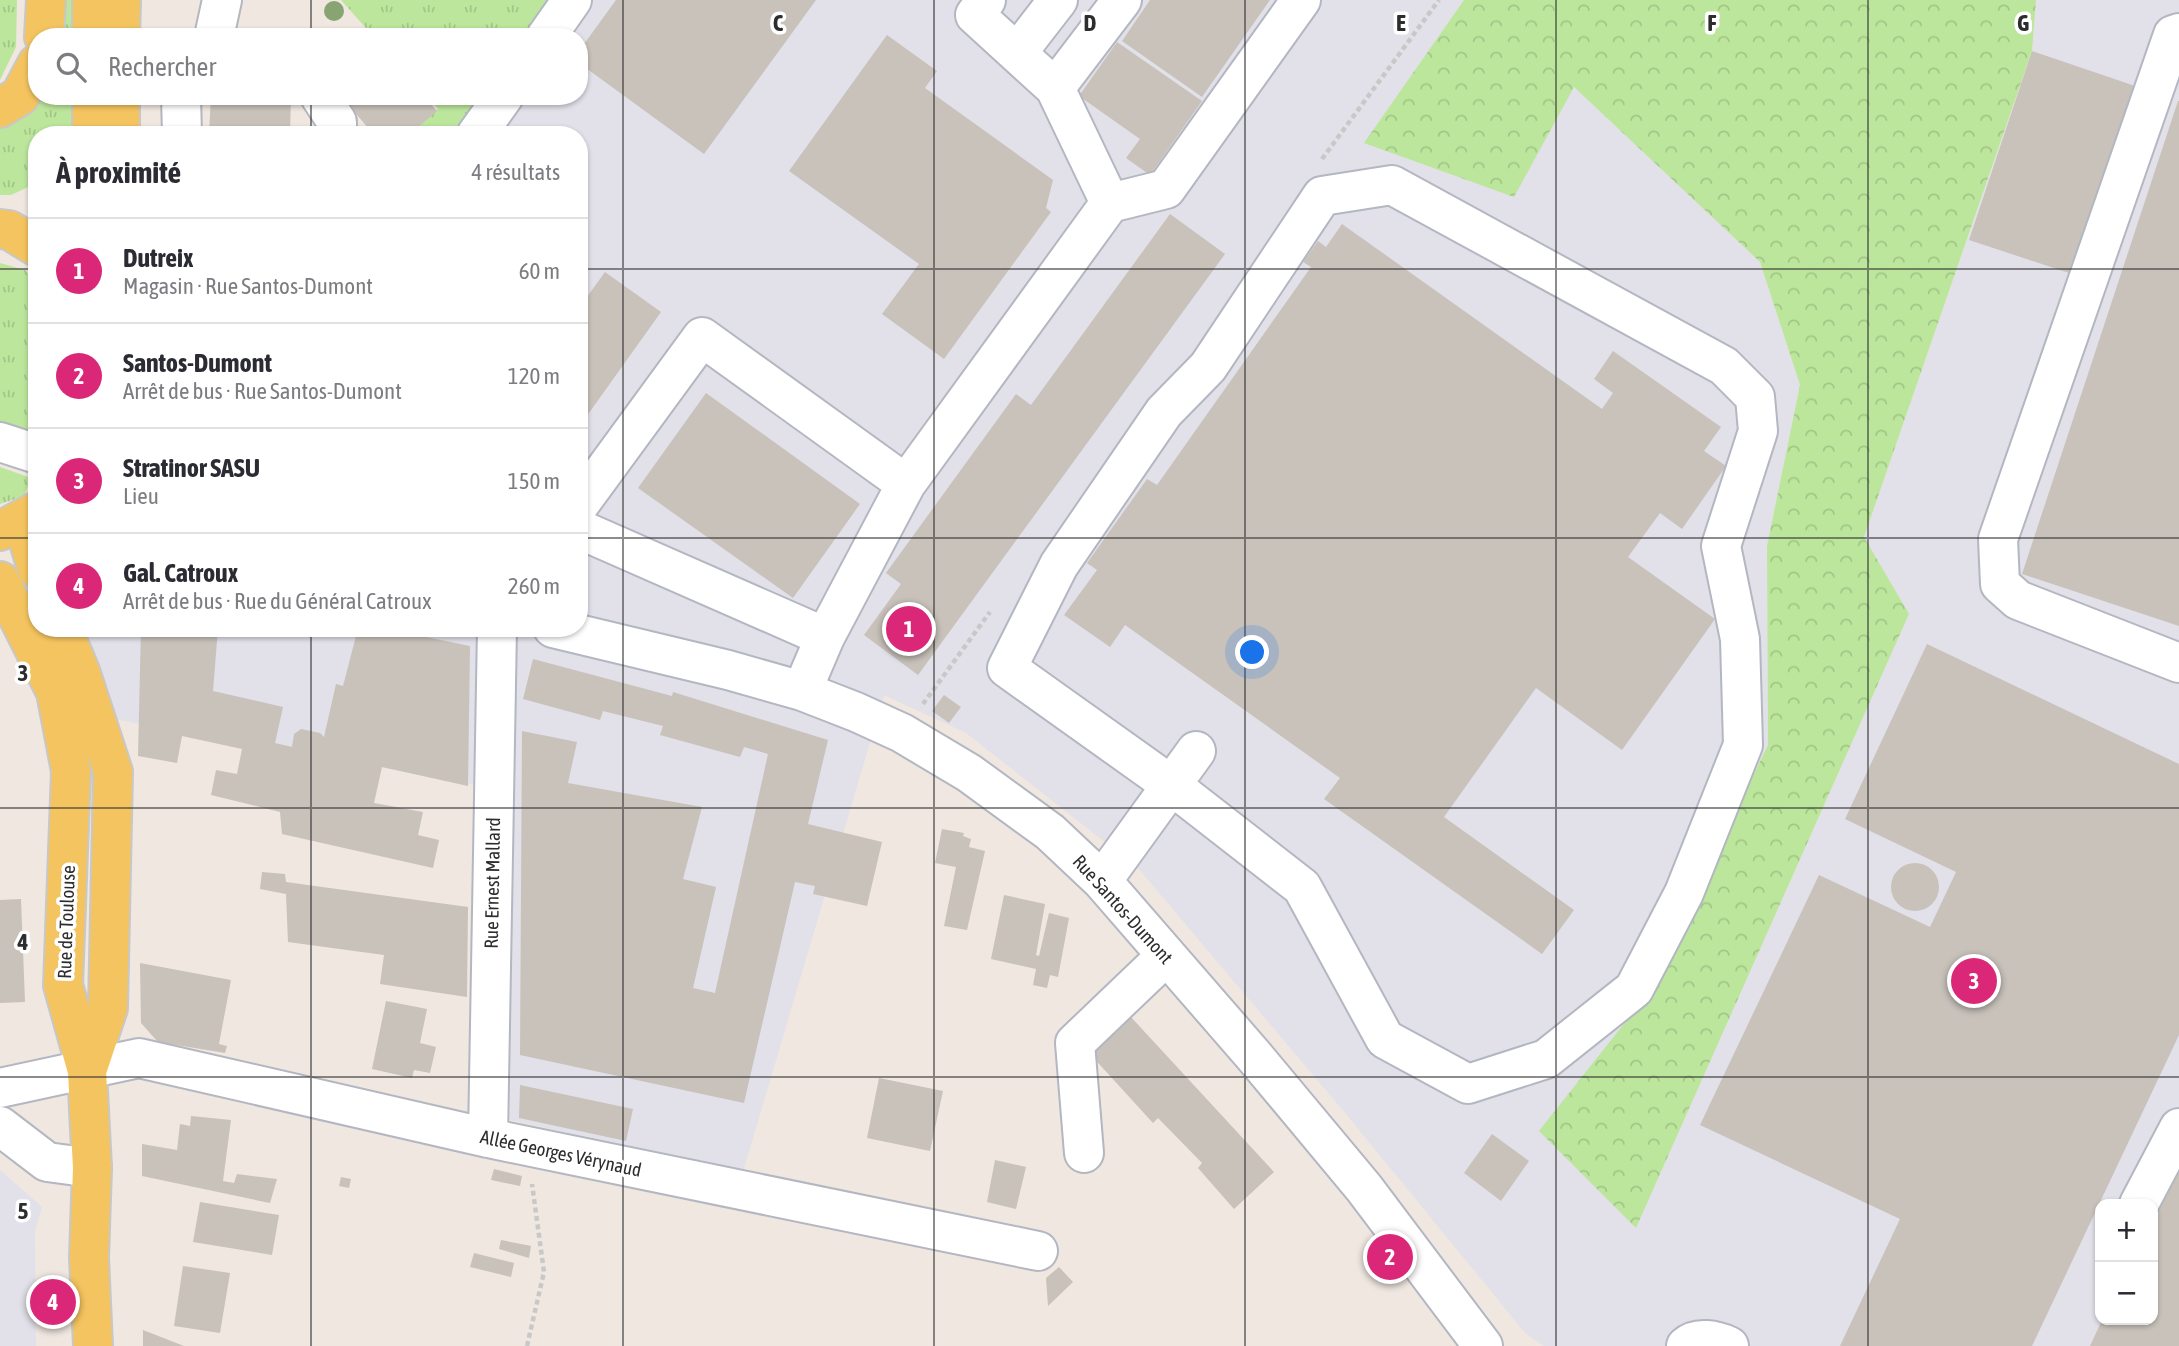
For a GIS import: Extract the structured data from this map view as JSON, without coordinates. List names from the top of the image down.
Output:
{
  "streets": {
    "main road": ["Rue de Toulouse"],
    "street": ["Rue Ernest Mallard", "Rue Santos-Dumont", "Allée Georges Vérynaud"]
  },
  "crossings": [
    ["Rue Ernest Mallard", "Allée Georges Vérynaud"],
    ["Rue de Toulouse", "Allée Georges Vérynaud"]
  ],
  "page": {
    "search": "Rechercher",
    "heading": ["À proximité", "4 résultats"],
    "list": [
      {
        "mark": "1",
        "name": "Dutreix",
        "note": "Magasin · Rue Santos-Dumont",
        "value": "60 m"
      },
      {
        "mark": "2",
        "name": "Santos-Dumont",
        "note": "Arrêt de bus · Rue Santos-Dumont",
        "value": "120 m"
      },
      {
        "mark": "3",
        "name": "Stratinor SASU",
        "note": "Lieu",
        "value": "150 m"
      },
      {
        "mark": "4",
        "name": "Gal. Catroux",
        "note": "Arrêt de bus · Rue du Général Catroux",
        "value": "260 m"
      }
    ],
    "pins": [
      "1",
      "3",
      "2",
      "4"
    ],
    "map_buttons": ["+", "−"]
  },
  "grid": {
    "columns": [
      "C",
      "D",
      "E",
      "F",
      "G"
    ],
    "rows": ["3", "4", "5"]
  }
}
